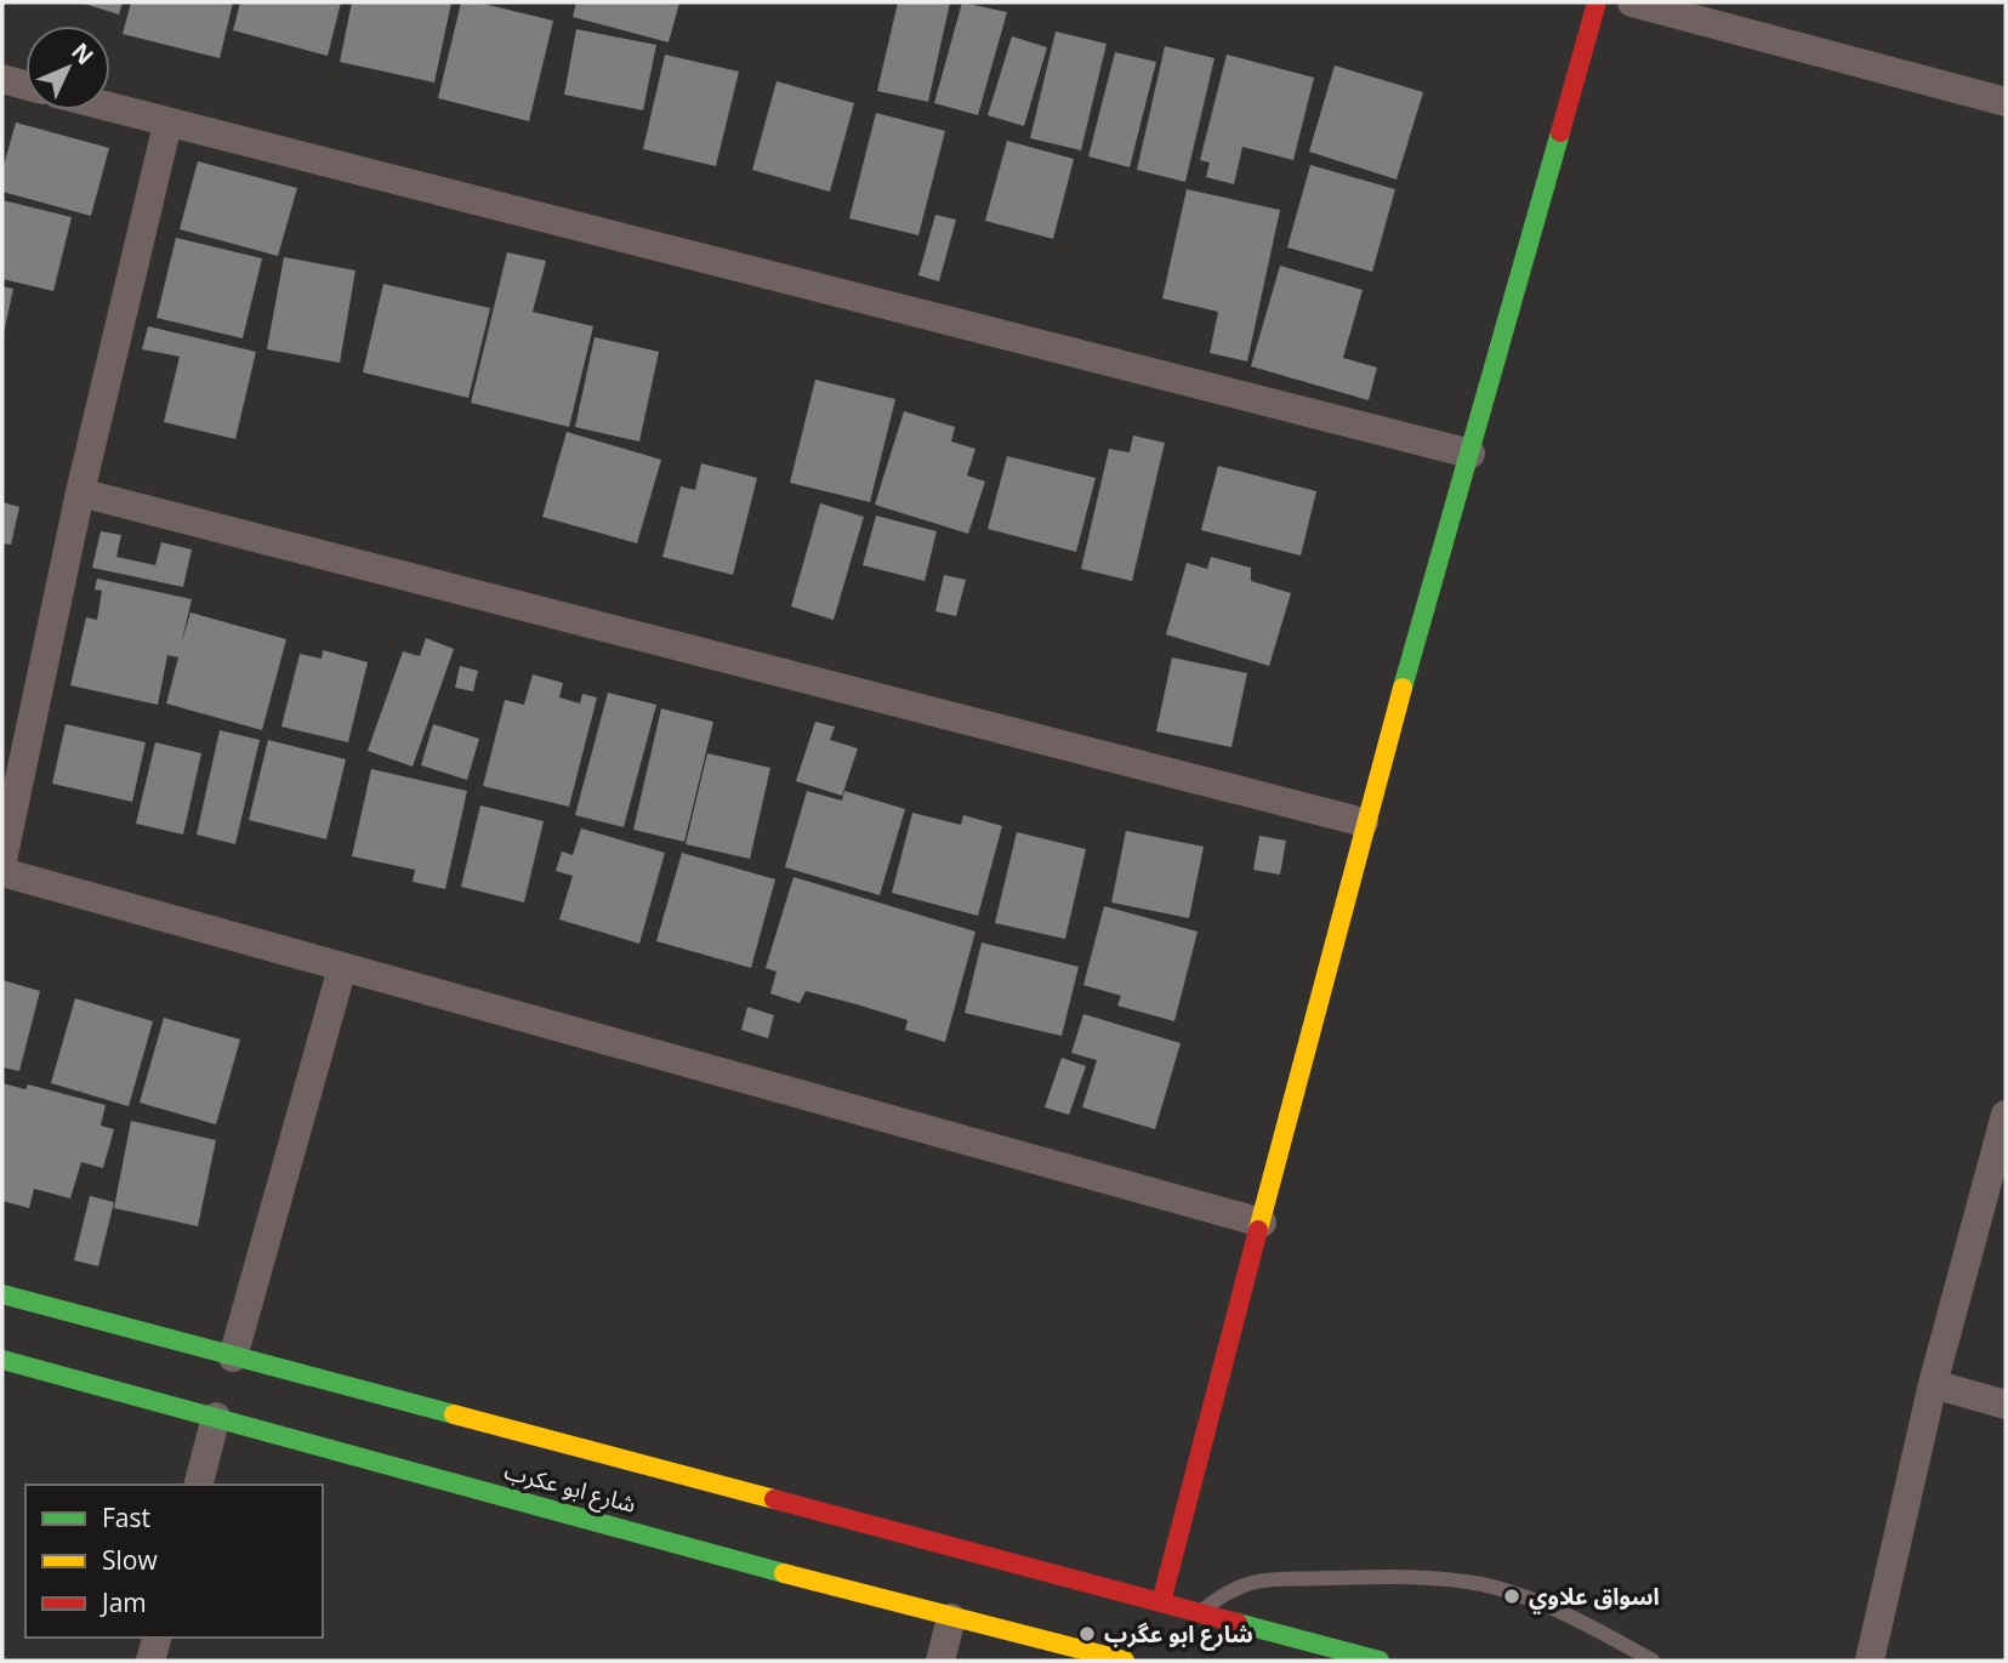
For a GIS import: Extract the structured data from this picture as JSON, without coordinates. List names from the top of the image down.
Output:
{
  "streets": {
    "street": ["شارع ابو عكرب"]
  },
  "places": ["اسواق علاوي", "شارع ابو عگرب"],
  "legend": ["Fast", "Slow", "Jam"],
  "north": "top right"
}
